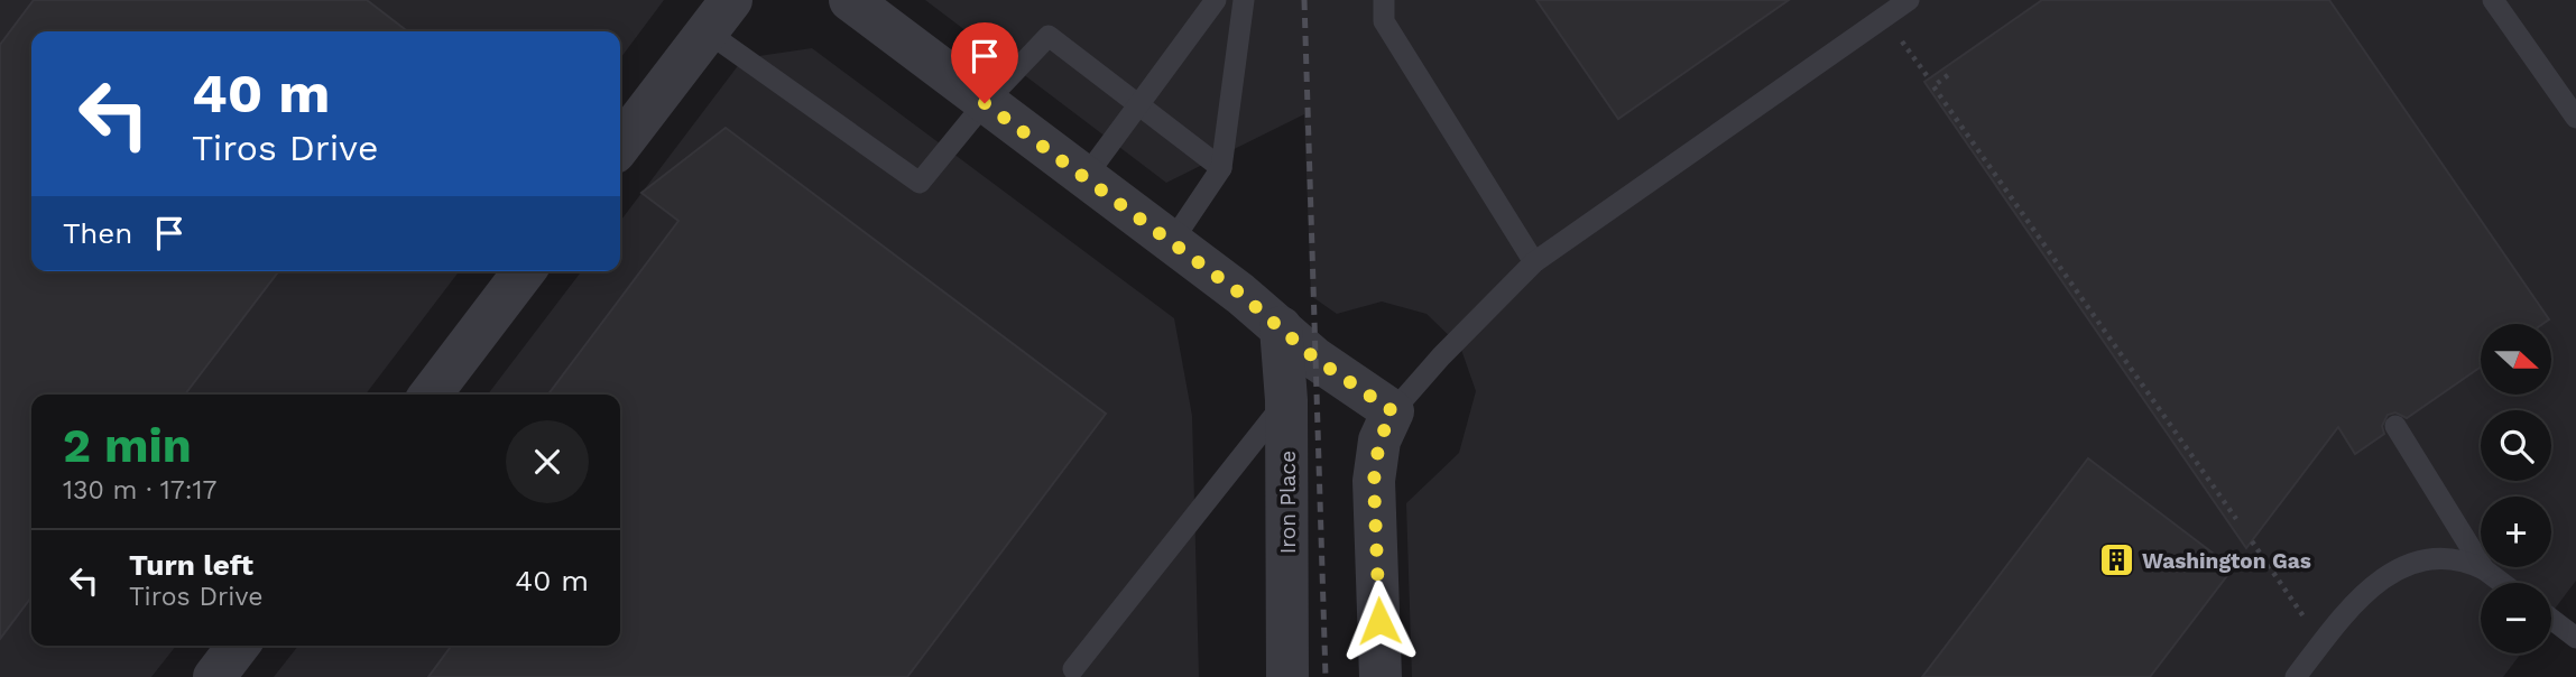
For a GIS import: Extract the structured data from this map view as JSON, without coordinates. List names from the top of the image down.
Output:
{
  "streets": {
    "street": ["Iron Place"]
  },
  "places": {
    "building": ["Washington Gas"]
  },
  "north": "right",
  "page": {
    "turn": ["40 m", "Tiros Drive"],
    "then": "Then",
    "map_buttons": ["+", "−"],
    "heading": ["2 min", "130 m · 17:17"],
    "list": [
      {
        "name": "Turn left",
        "note": "Tiros Drive",
        "value": "40 m"
      }
    ]
  }
}
